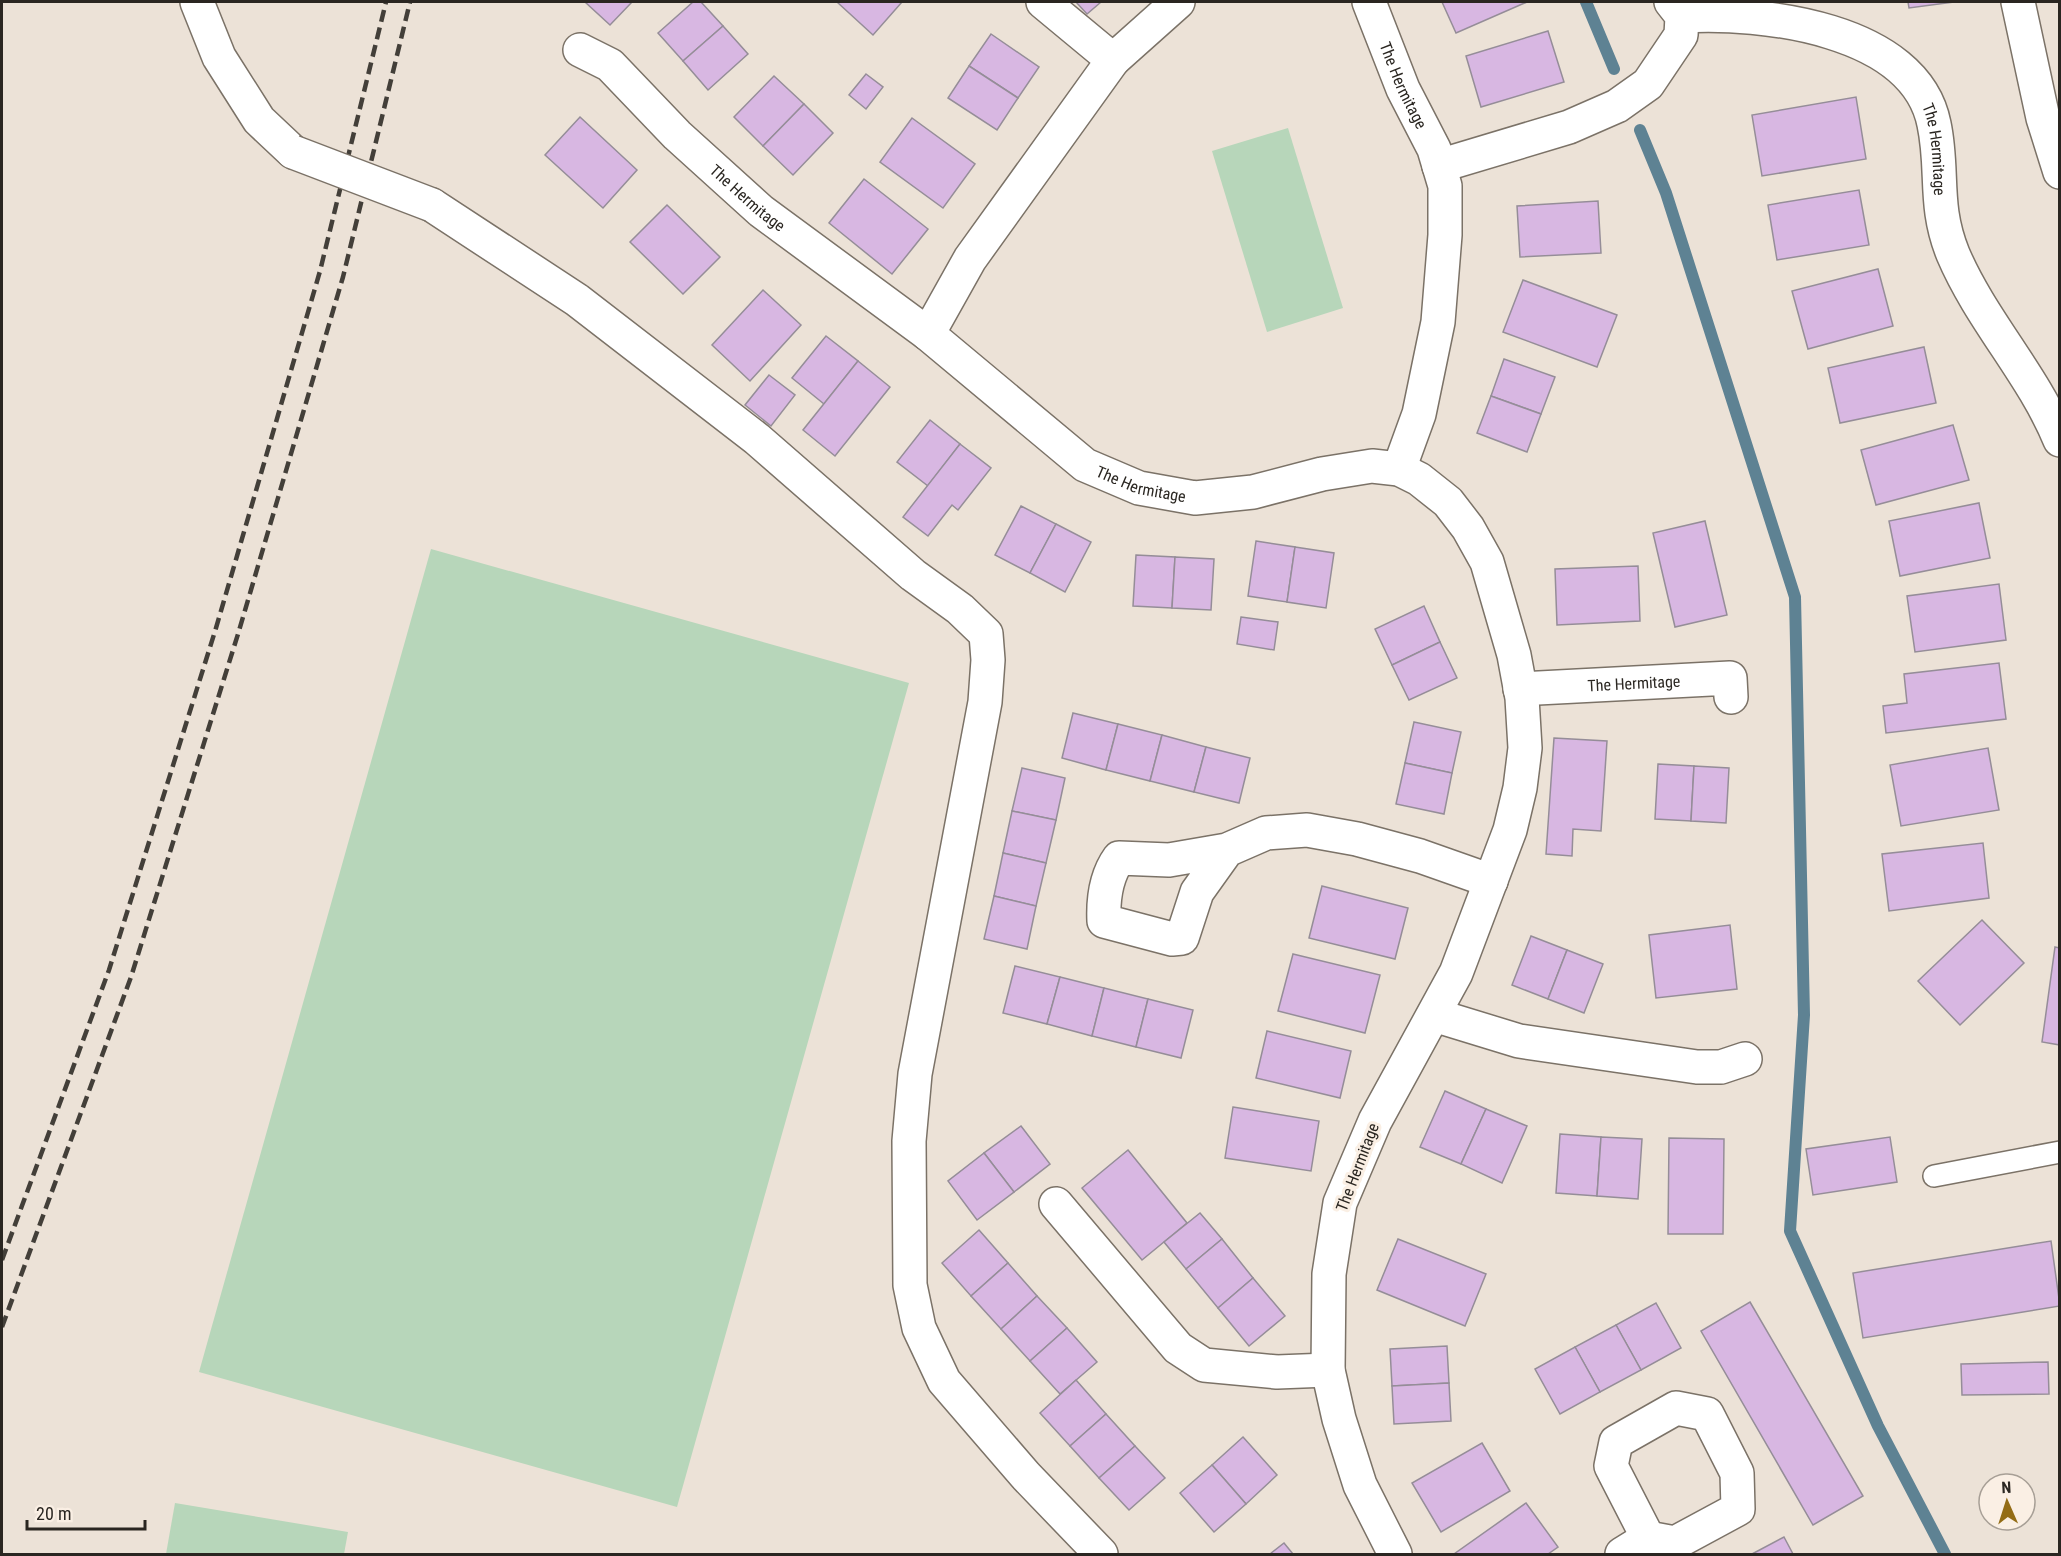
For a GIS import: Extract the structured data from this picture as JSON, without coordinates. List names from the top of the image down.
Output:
{
  "streets": {
    "street": ["The Hermitage"]
  },
  "scale_bar": "20 m",
  "north": "top"
}
